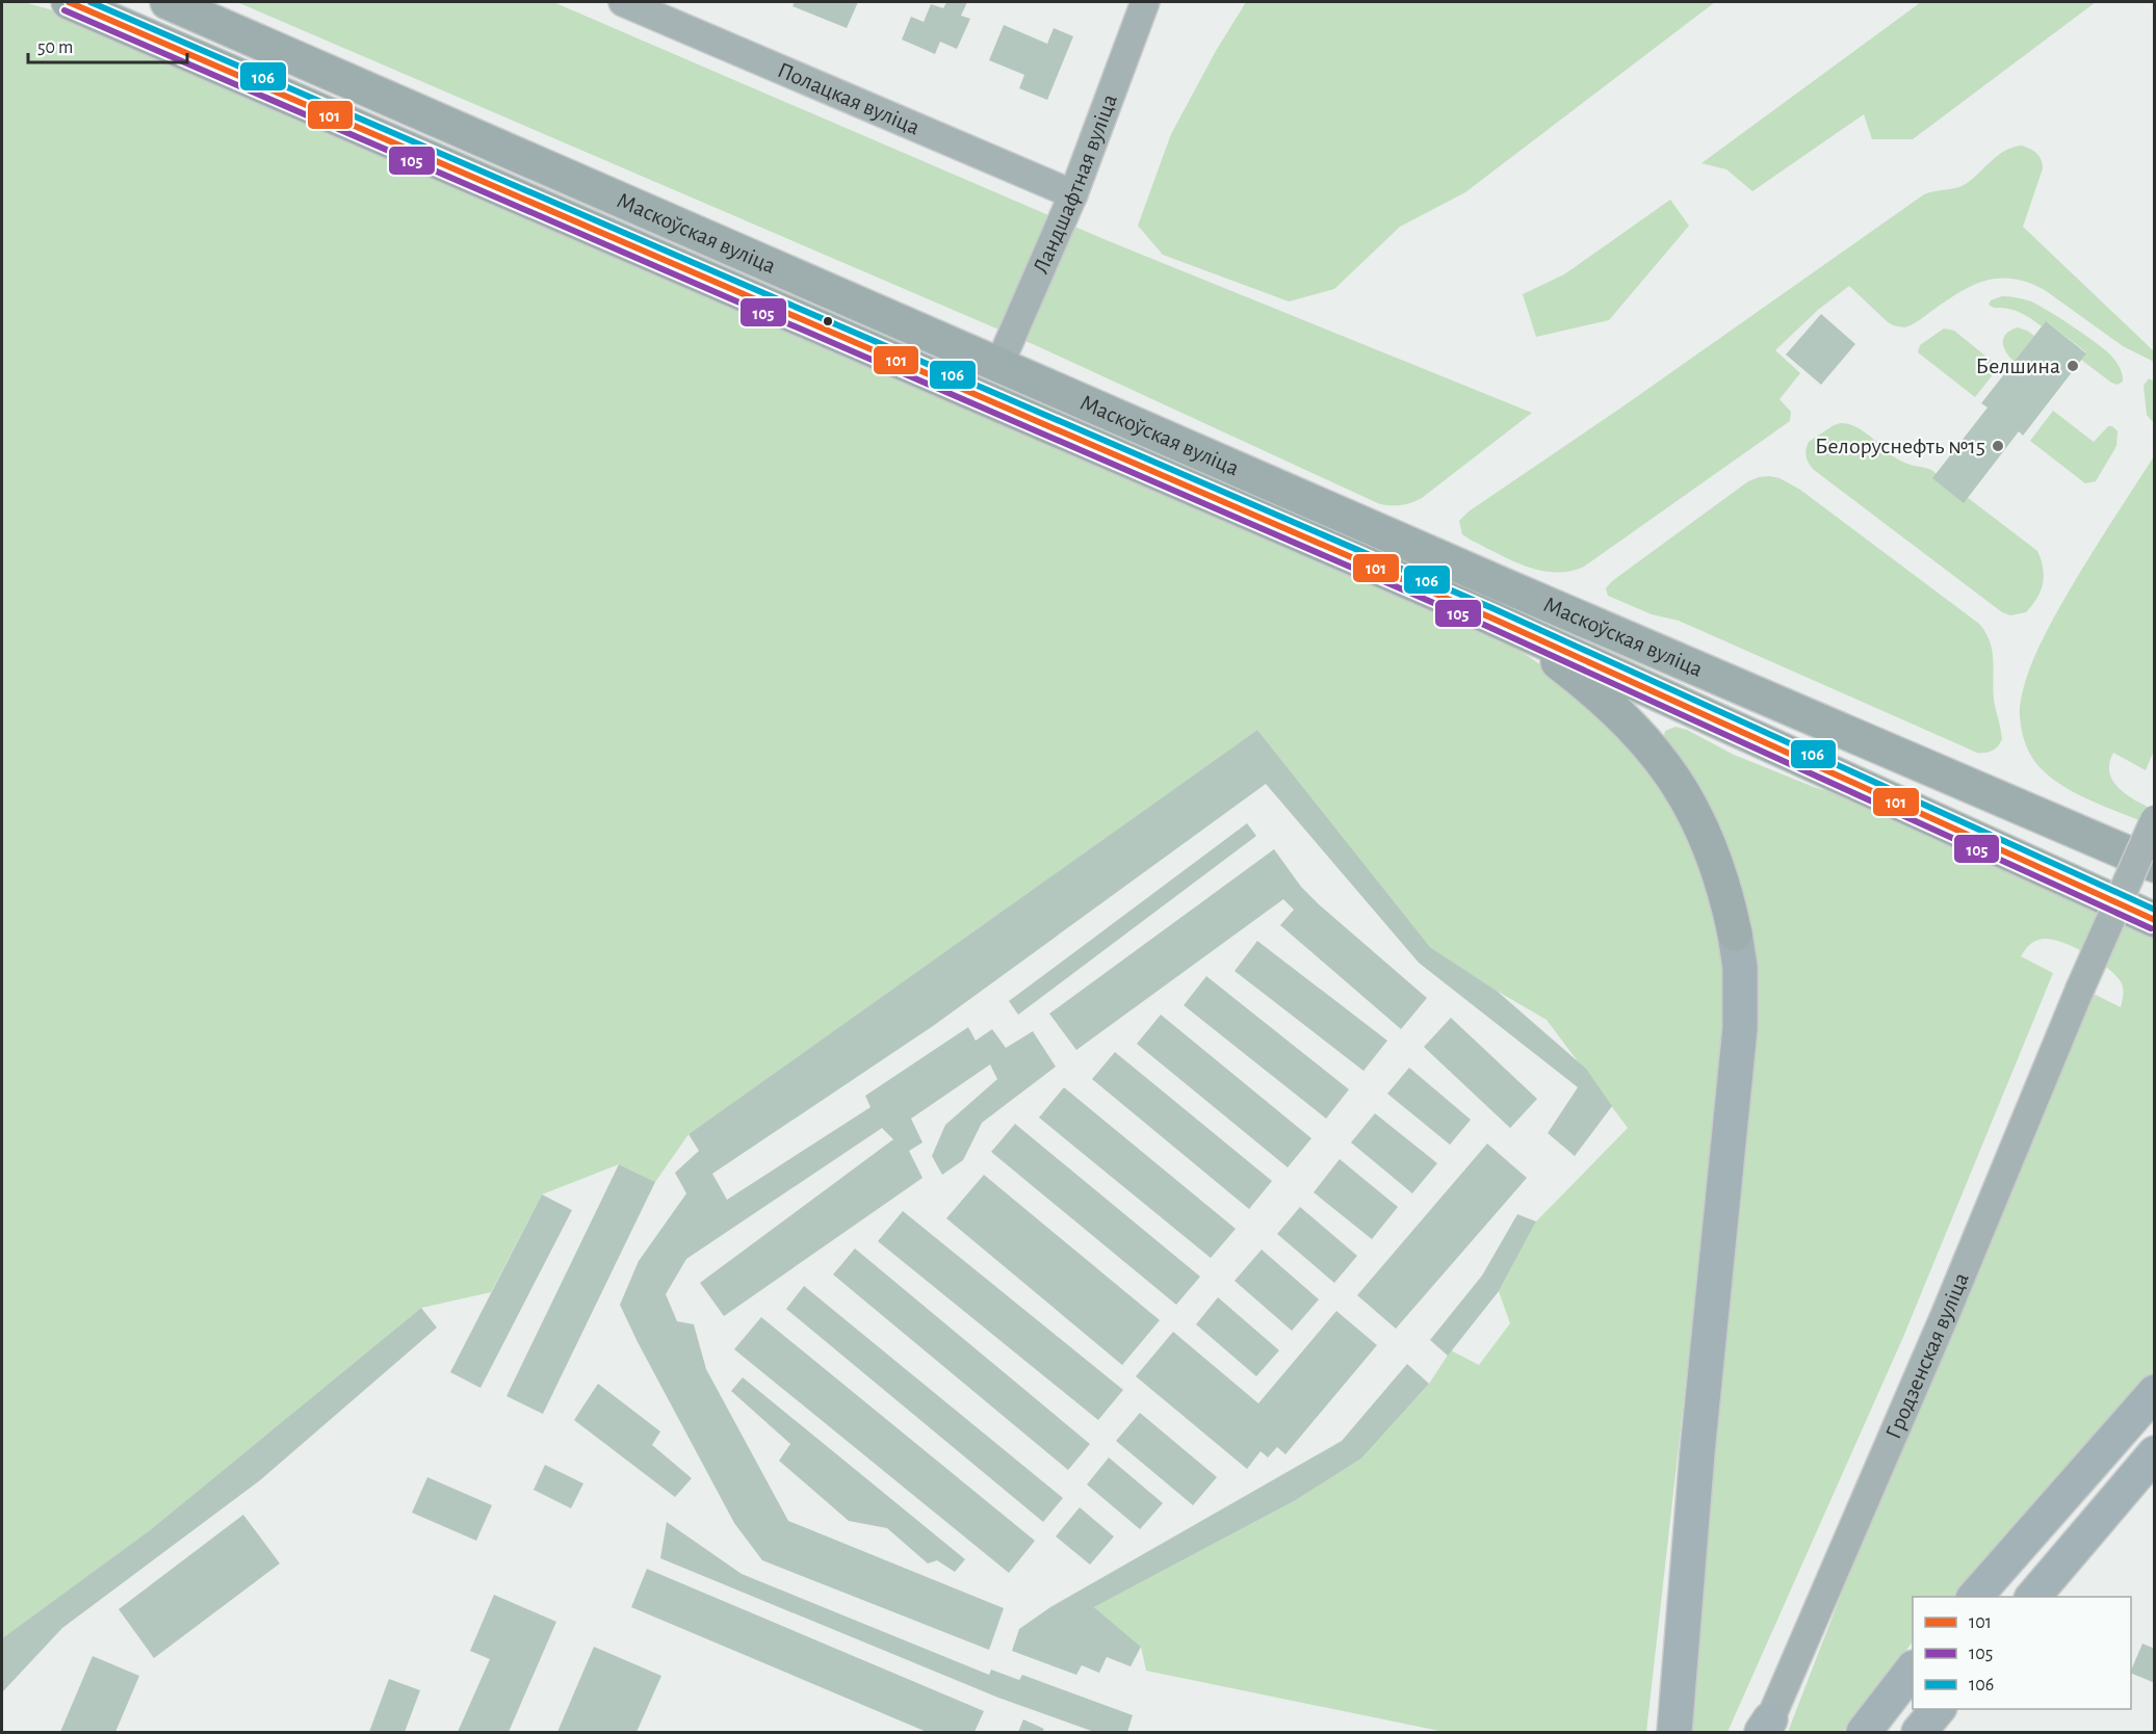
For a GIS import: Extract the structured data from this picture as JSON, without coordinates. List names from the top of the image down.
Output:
{
  "streets": {
    "highway": ["Маскоўская вуліца"],
    "street": ["Полацкая вуліца", "Ландшафтная вуліца", "Гродзенская вуліца"]
  },
  "crossings": [
    ["Полацкая вуліца", "Ландшафтная вуліца"],
    ["Ландшафтная вуліца", "Маскоўская вуліца"]
  ],
  "places": ["Белшина", "Белоруснефть №15"],
  "lines": ["transit line 101", "transit line 106", "transit line 105"],
  "legend": ["101", "105", "106"],
  "scale_bar": "50 m"
}
